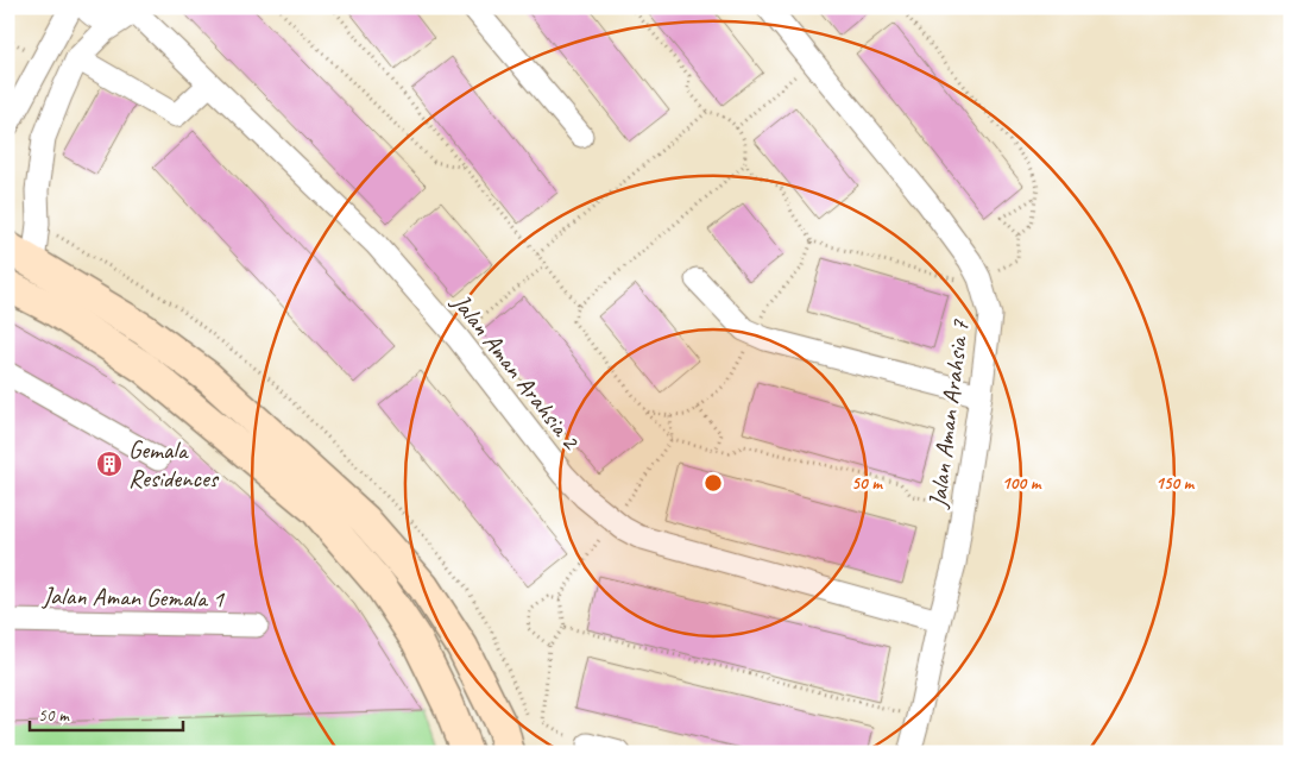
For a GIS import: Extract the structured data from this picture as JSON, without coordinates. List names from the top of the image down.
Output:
{
  "streets": {
    "street": ["Jalan Aman Arahsia 2", "Jalan Aman Arahsia 7", "Jalan Aman Gemala 1"]
  },
  "crossings": [
    ["Jalan Aman Arahsia 2", "Jalan Aman Arahsia 7"]
  ],
  "places": {
    "building": ["Gemala Residences"]
  },
  "scale_bar": "50 m",
  "rings": ["50 m", "100 m", "150 m"]
}
